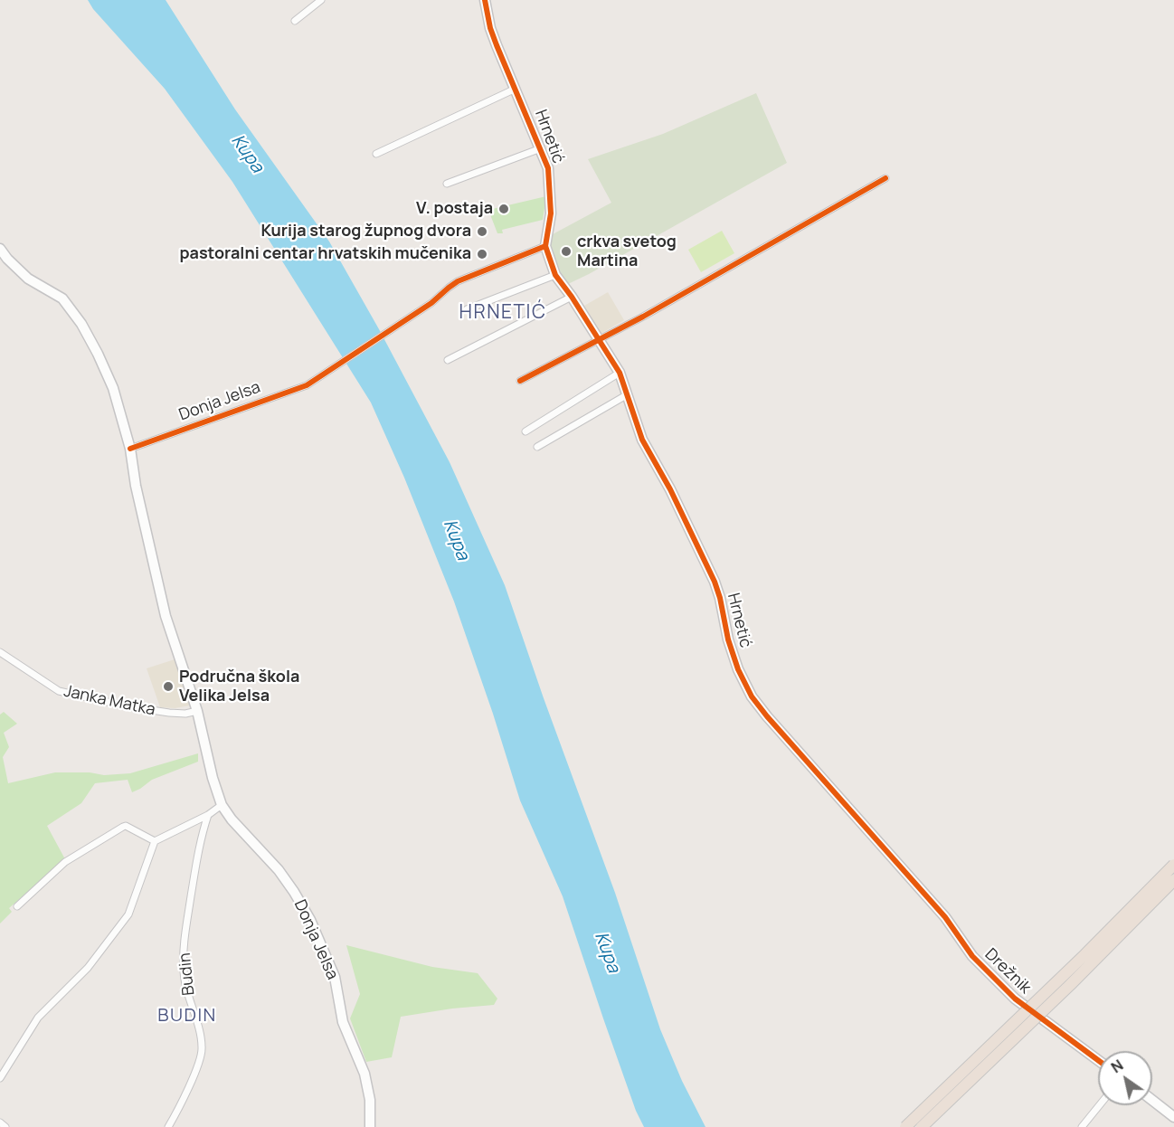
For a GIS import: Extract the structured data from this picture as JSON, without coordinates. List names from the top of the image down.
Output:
{
  "streets": {
    "highway": ["Drežnik"],
    "street": [
      "Hrnetić",
      "Donja Jelsa",
      "Janka Matka",
      "Budin"
    ]
  },
  "crossings": [
    ["Hrnetić", "Donja Jelsa"],
    ["Hrnetić", "Drežnik"],
    ["Donja Jelsa", "Janka Matka"]
  ],
  "districts": ["HRNETIĆ", "BUDIN"],
  "water": ["Kupa"],
  "places": [
    "V. postaja",
    "Kurija starog župnog dvora",
    "crkva svetog Martina",
    "pastoralni centar hrvatskih mučenika",
    "Područna škola Velika Jelsa"
  ],
  "north": "top left"
}
